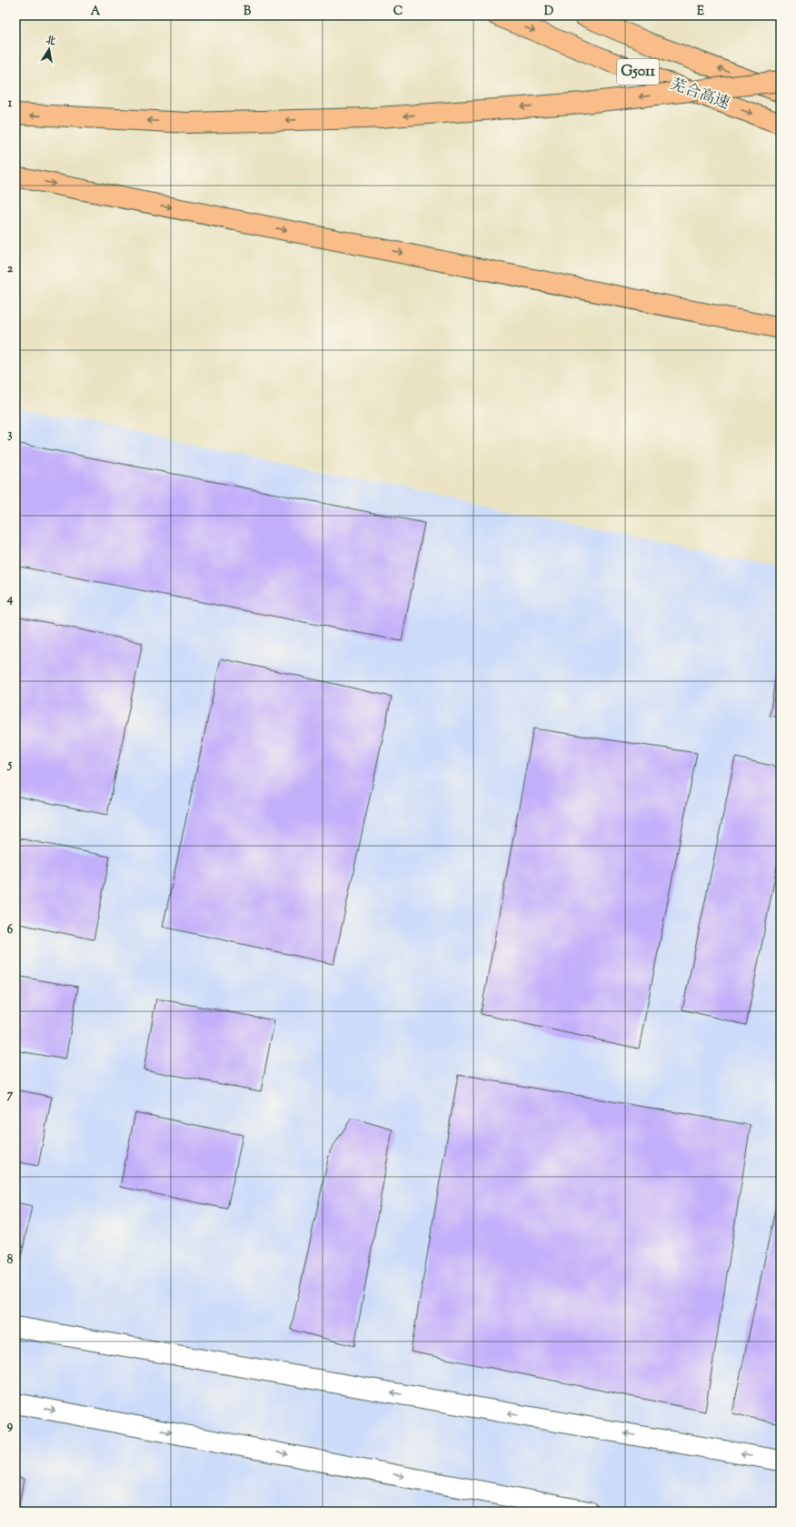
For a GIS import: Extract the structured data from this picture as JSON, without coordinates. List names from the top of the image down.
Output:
{
  "streets": {
    "highway": ["G5011", "芜合高速"]
  },
  "north": "top",
  "grid": {
    "columns": [
      "A",
      "B",
      "C",
      "D",
      "E"
    ],
    "rows": [
      "1",
      "2",
      "3",
      "4",
      "5",
      "6",
      "7",
      "8",
      "9"
    ]
  }
}
